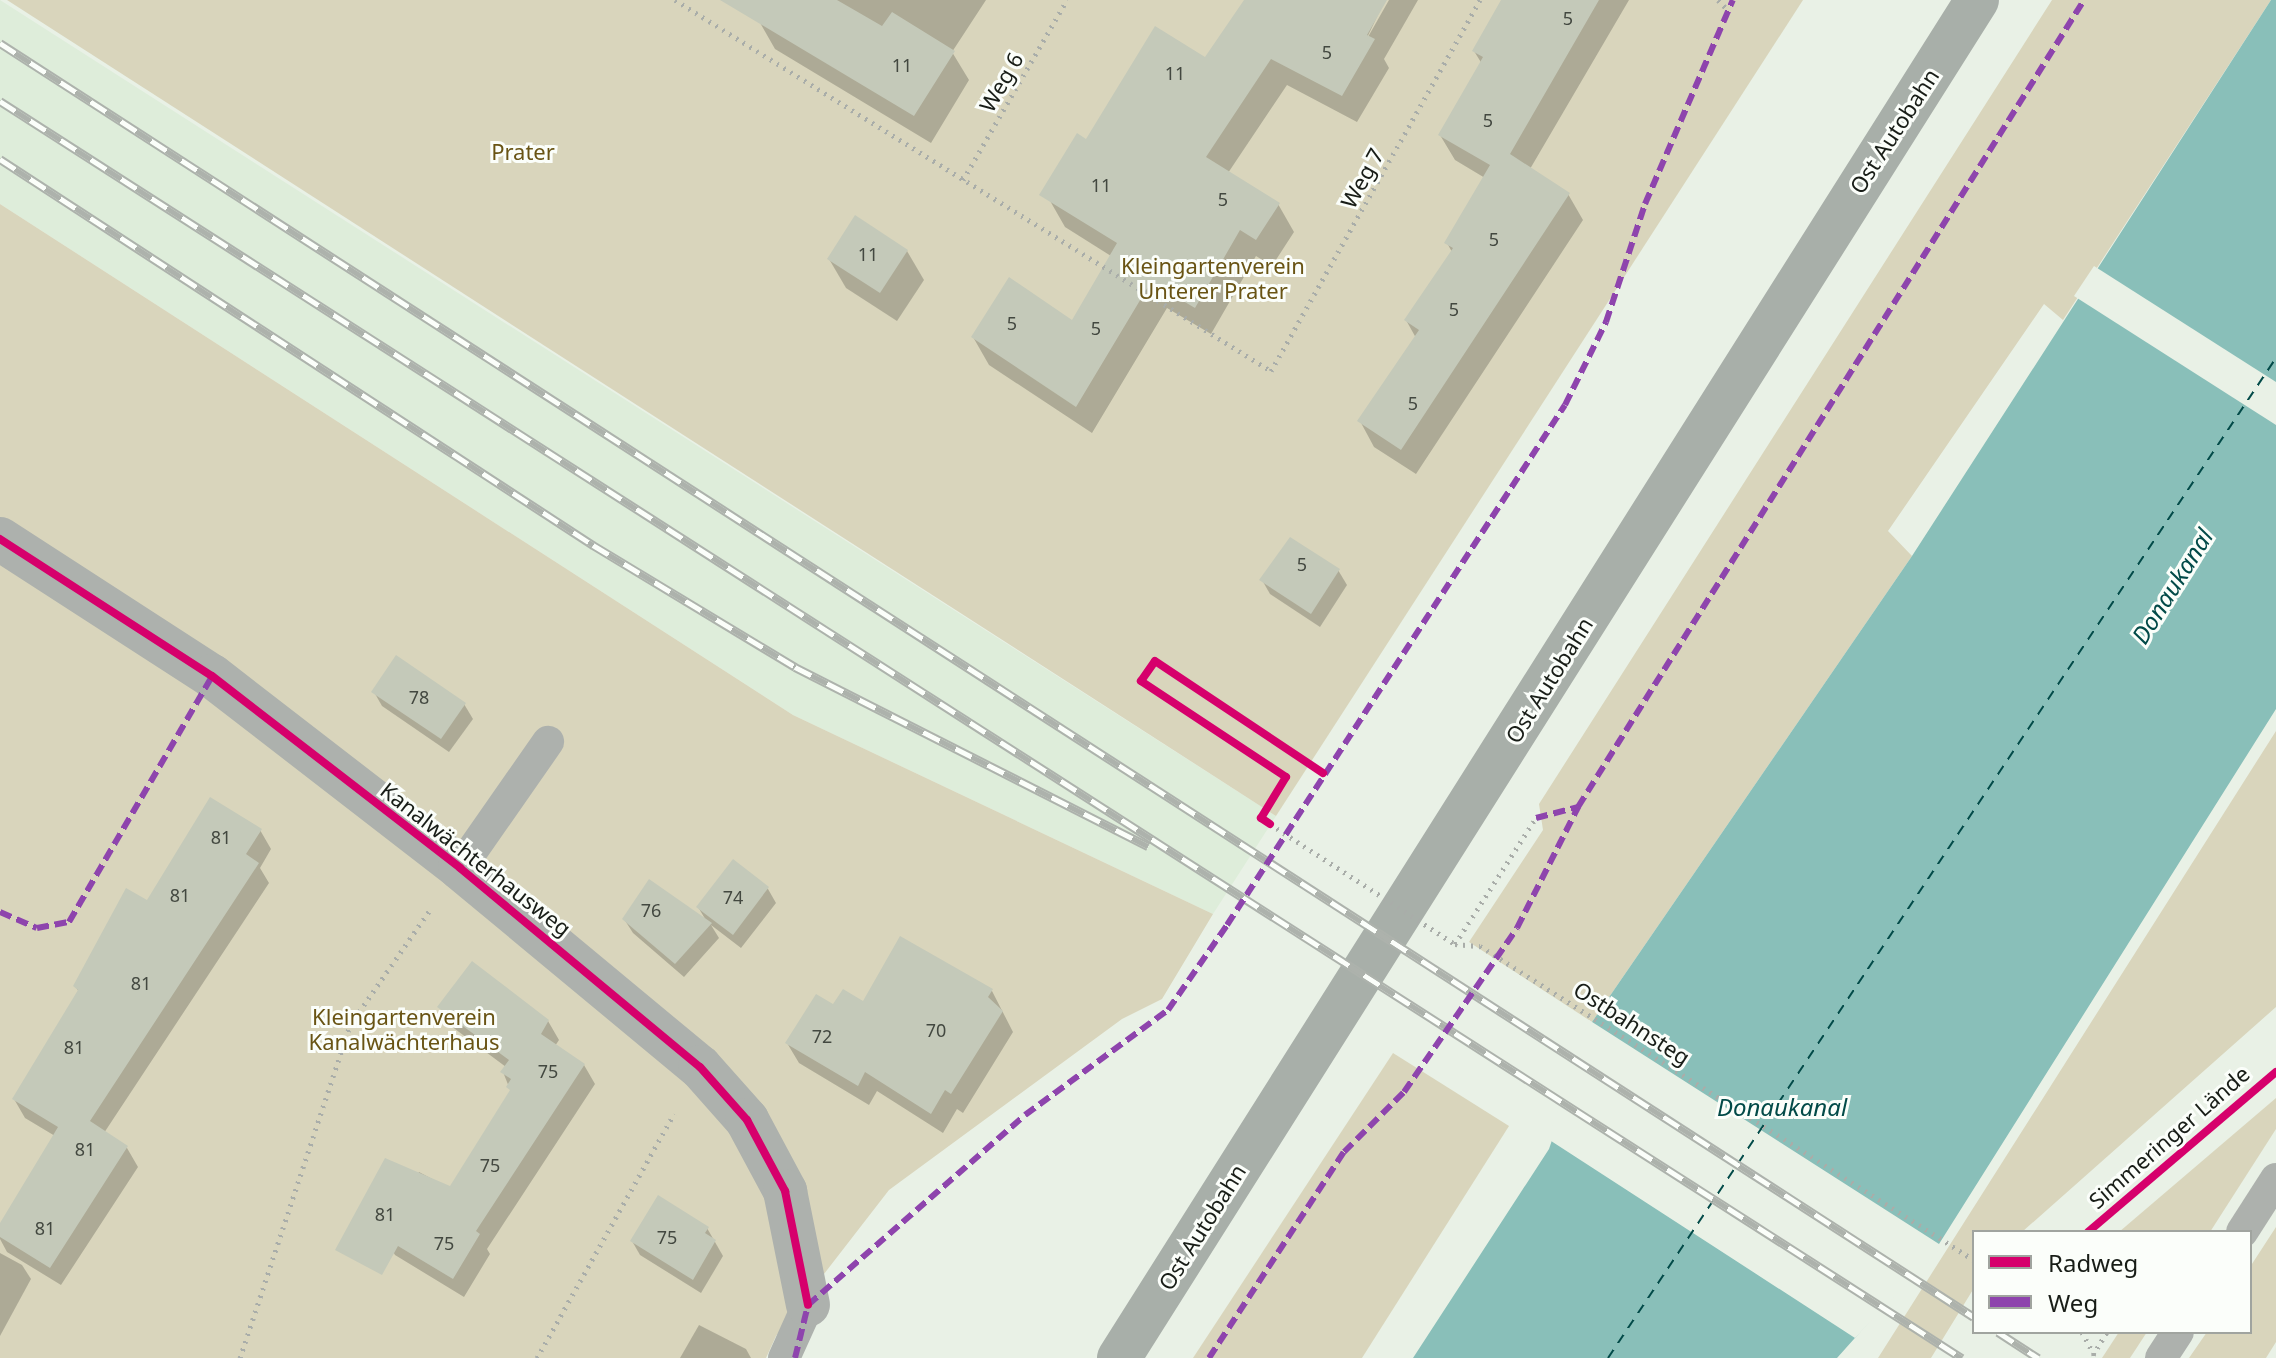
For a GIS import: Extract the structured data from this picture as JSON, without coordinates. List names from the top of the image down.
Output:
{
  "streets": {
    "highway": ["Ost Autobahn"],
    "street": ["Kanalwächterhausweg"],
    "path": ["Weg 6", "Weg 7", "Ostbahnsteg"],
    "cycle path": ["Simmeringer Lände"]
  },
  "crossings": [
    ["Weg 6", "Weg 7"]
  ],
  "water": ["Donaukanal"],
  "parks": ["Prater", "Kleingartenverein Unterer Prater", "Kleingartenverein Kanalwächterhaus"],
  "house_numbers": [
    "5",
    "5",
    "11",
    "11",
    "5",
    "11",
    "5",
    "5",
    "11",
    "5",
    "5",
    "5",
    "5",
    "5",
    "78",
    "81",
    "81",
    "74",
    "76",
    "81",
    "70",
    "72",
    "81",
    "75",
    "81",
    "75",
    "81",
    "81",
    "75",
    "75"
  ],
  "legend": ["Radweg", "Weg"]
}
